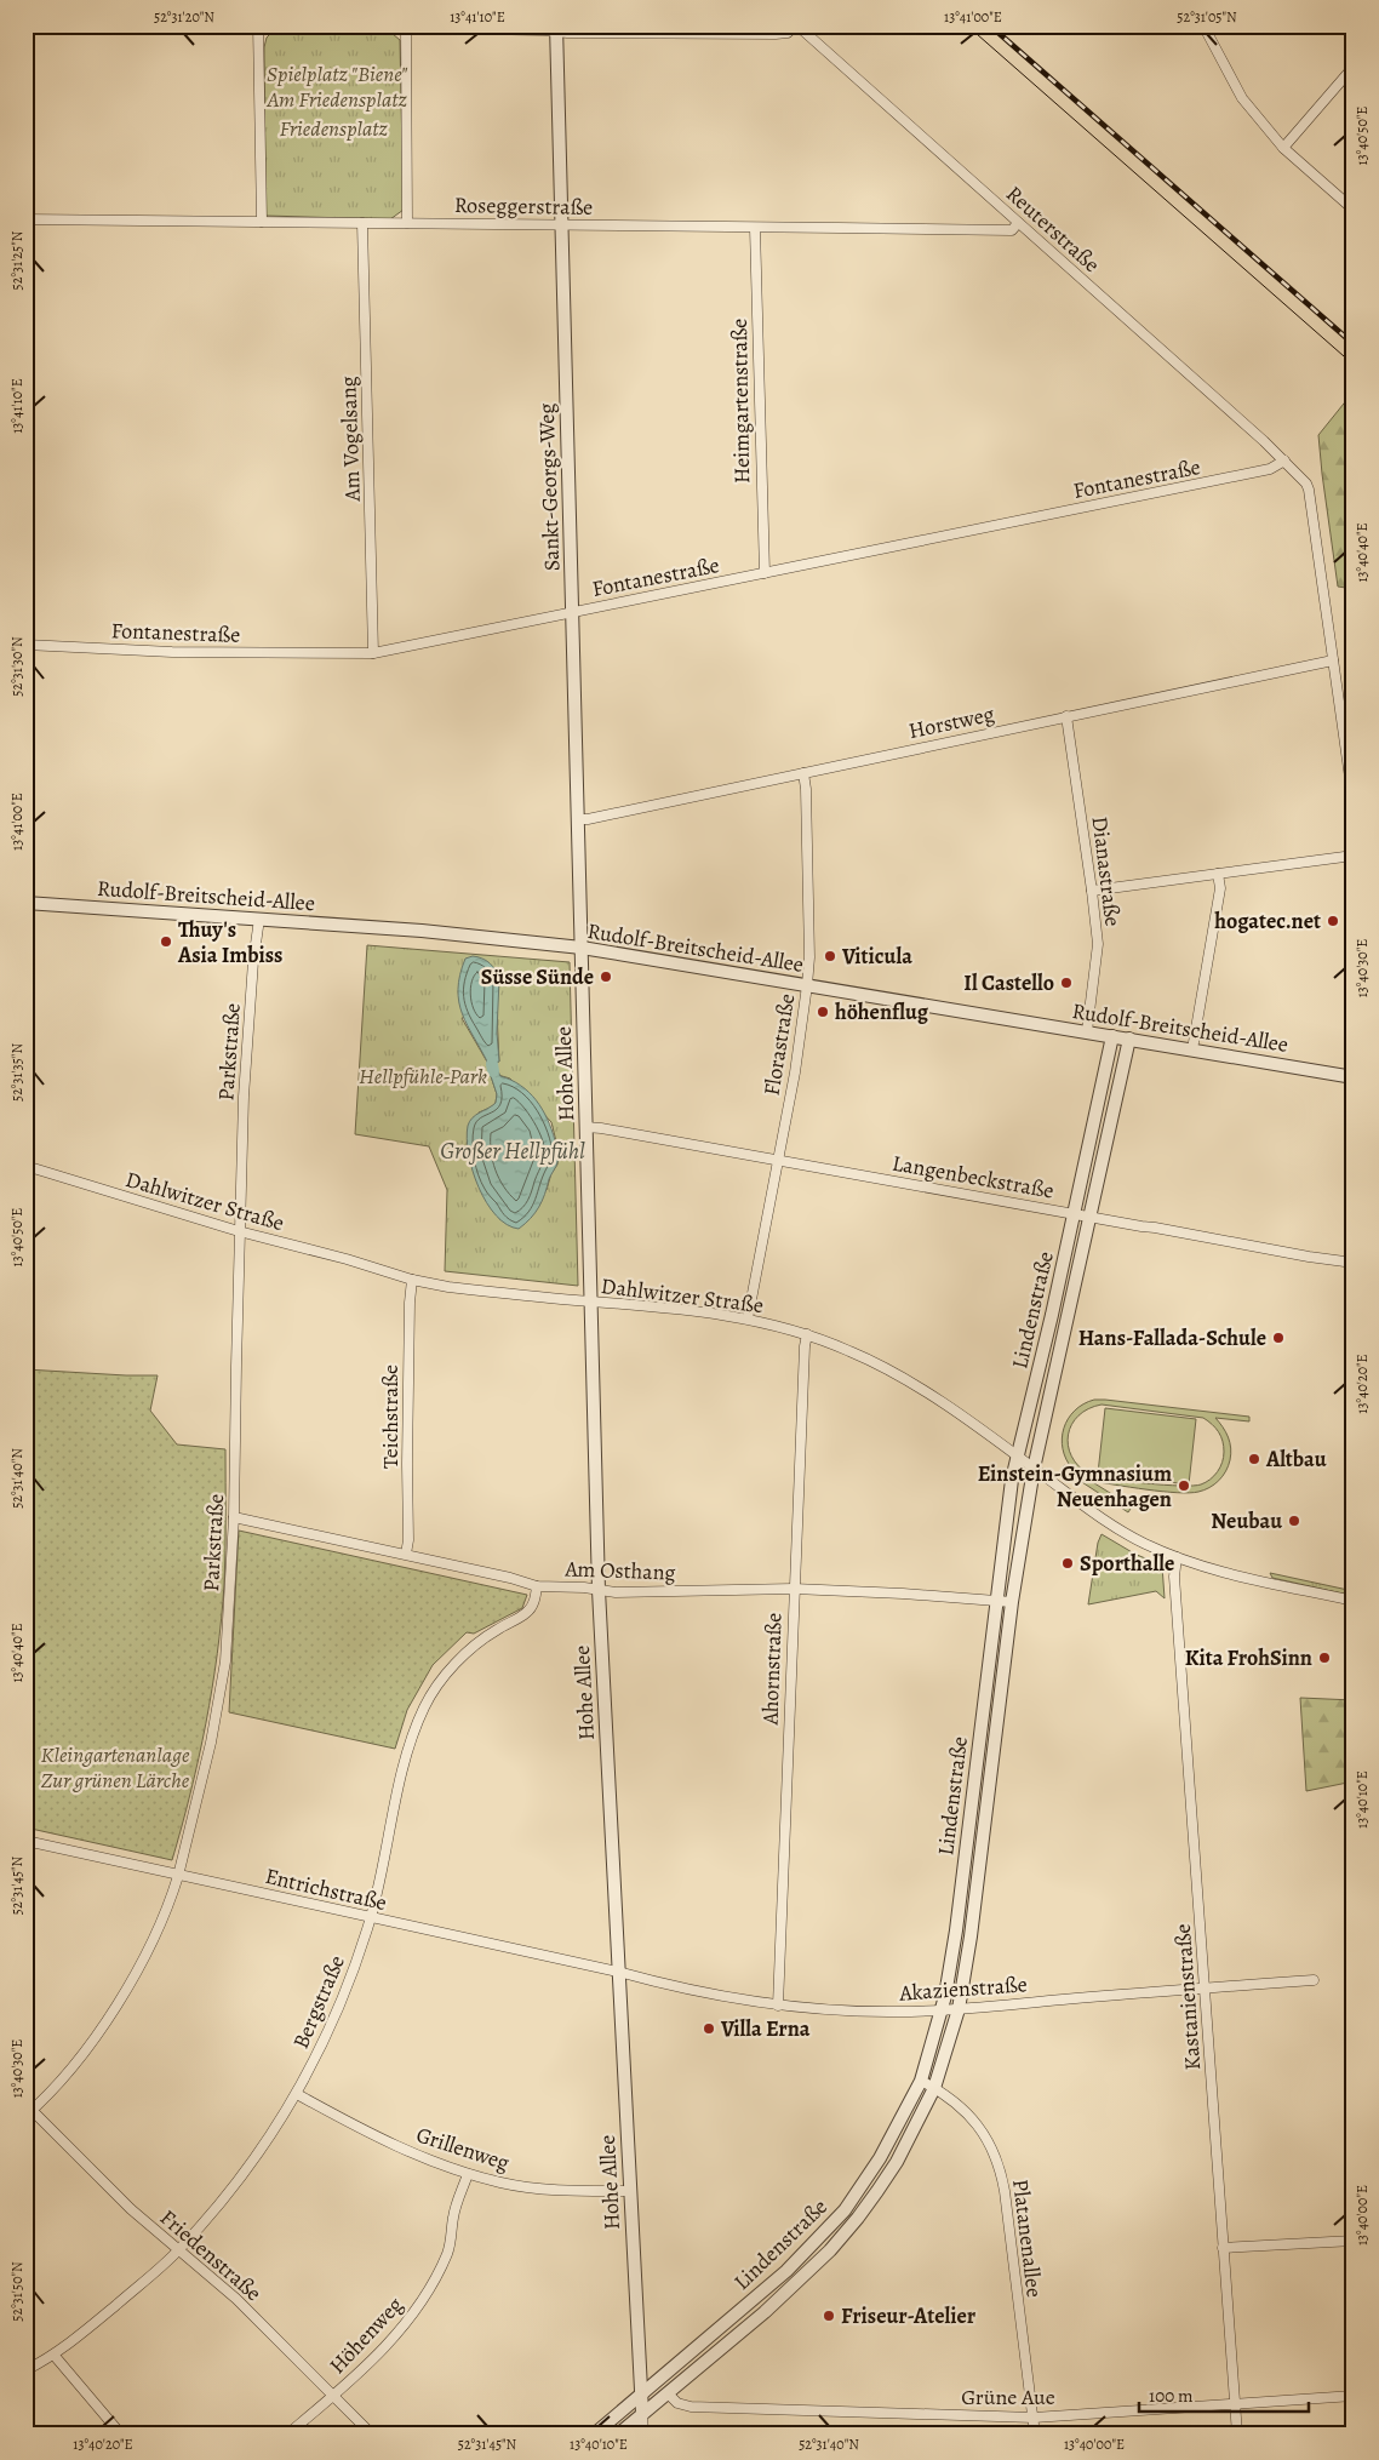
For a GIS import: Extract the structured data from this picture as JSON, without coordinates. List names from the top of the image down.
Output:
{
  "streets": {
    "street": [
      "Roseggerstraße",
      "Reuterstraße",
      "Heimgartenstraße",
      "Am Vogelsang",
      "Fontanestraße",
      "Sankt-Georgs-Weg",
      "Horstweg",
      "Dianastraße",
      "Rudolf-Breitscheid-Allee",
      "Florastraße",
      "Parkstraße",
      "Hohe Allee",
      "Langenbeckstraße",
      "Dahlwitzer Straße",
      "Lindenstraße",
      "Teichstraße",
      "Am Osthang",
      "Ahornstraße",
      "Entrichstraße",
      "Akazienstraße",
      "Kastanienstraße",
      "Bergstraße",
      "Grillenweg",
      "Platanenallee",
      "Friedenstraße",
      "Höhenweg",
      "Grüne Aue"
    ]
  },
  "crossings": [
    ["Roseggerstraße", "Reuterstraße"],
    ["Roseggerstraße", "Heimgartenstraße"],
    ["Roseggerstraße", "Am Vogelsang"],
    ["Roseggerstraße", "Sankt-Georgs-Weg"],
    ["Reuterstraße", "Fontanestraße"],
    ["Reuterstraße", "Horstweg"],
    ["Heimgartenstraße", "Fontanestraße"],
    ["Am Vogelsang", "Fontanestraße"],
    ["Fontanestraße", "Sankt-Georgs-Weg"],
    ["Sankt-Georgs-Weg", "Horstweg"],
    ["Sankt-Georgs-Weg", "Rudolf-Breitscheid-Allee"],
    ["Sankt-Georgs-Weg", "Hohe Allee"],
    ["Horstweg", "Dianastraße"],
    ["Horstweg", "Florastraße"],
    ["Dianastraße", "Rudolf-Breitscheid-Allee"],
    ["Rudolf-Breitscheid-Allee", "Florastraße"],
    ["Rudolf-Breitscheid-Allee", "Parkstraße"],
    ["Rudolf-Breitscheid-Allee", "Hohe Allee"],
    ["Rudolf-Breitscheid-Allee", "Lindenstraße"],
    ["Florastraße", "Langenbeckstraße"],
    ["Florastraße", "Dahlwitzer Straße"],
    ["Parkstraße", "Dahlwitzer Straße"],
    ["Parkstraße", "Am Osthang"],
    ["Parkstraße", "Entrichstraße"],
    ["Parkstraße", "Friedenstraße"],
    ["Hohe Allee", "Langenbeckstraße"],
    ["Hohe Allee", "Dahlwitzer Straße"],
    ["Hohe Allee", "Lindenstraße"],
    ["Hohe Allee", "Am Osthang"],
    ["Hohe Allee", "Entrichstraße"],
    ["Hohe Allee", "Akazienstraße"],
    ["Hohe Allee", "Grillenweg"],
    ["Langenbeckstraße", "Lindenstraße"],
    ["Dahlwitzer Straße", "Lindenstraße"],
    ["Dahlwitzer Straße", "Teichstraße"],
    ["Dahlwitzer Straße", "Ahornstraße"],
    ["Dahlwitzer Straße", "Kastanienstraße"],
    ["Lindenstraße", "Am Osthang"],
    ["Lindenstraße", "Akazienstraße"],
    ["Lindenstraße", "Platanenallee"],
    ["Lindenstraße", "Grüne Aue"],
    ["Teichstraße", "Am Osthang"],
    ["Am Osthang", "Ahornstraße"],
    ["Am Osthang", "Bergstraße"],
    ["Ahornstraße", "Akazienstraße"],
    ["Entrichstraße", "Akazienstraße"],
    ["Entrichstraße", "Bergstraße"],
    ["Akazienstraße", "Kastanienstraße"],
    ["Kastanienstraße", "Grüne Aue"],
    ["Bergstraße", "Grillenweg"],
    ["Bergstraße", "Friedenstraße"],
    ["Grillenweg", "Höhenweg"],
    ["Platanenallee", "Grüne Aue"],
    ["Friedenstraße", "Höhenweg"]
  ],
  "water": ["Großer Hellpfühl"],
  "parks": [
    "Spielplatz \"Biene\" Am Friedensplatz",
    "Friedensplatz",
    "Hellpfühle-Park",
    "Kleingartenanlage Zur grünen Lärche"
  ],
  "places": [
    "hogatec.net",
    "Thuy's Asia Imbiss",
    "Viticula",
    "Süsse Sünde",
    "Il Castello",
    "höhenflug",
    "Hans-Fallada-Schule",
    "Altbau",
    "Einstein-Gymnasium Neuenhagen",
    "Neubau",
    "Sporthalle",
    "Kita FrohSinn",
    "Villa Erna",
    "Friseur-Atelier"
  ],
  "scale_bar": "100 m",
  "coordinates": [
    "52°31'20\"N",
    "13°41'10\"E",
    "13°41'00\"E",
    "52°31'05\"N",
    "13°40'50\"E",
    "52°31'25\"N",
    "13°40'40\"E",
    "52°31'30\"N",
    "13°40'30\"E",
    "52°31'35\"N",
    "13°40'20\"E",
    "52°31'40\"N",
    "13°40'10\"E",
    "52°31'45\"N",
    "13°40'00\"E",
    "52°31'50\"N"
  ]
}
